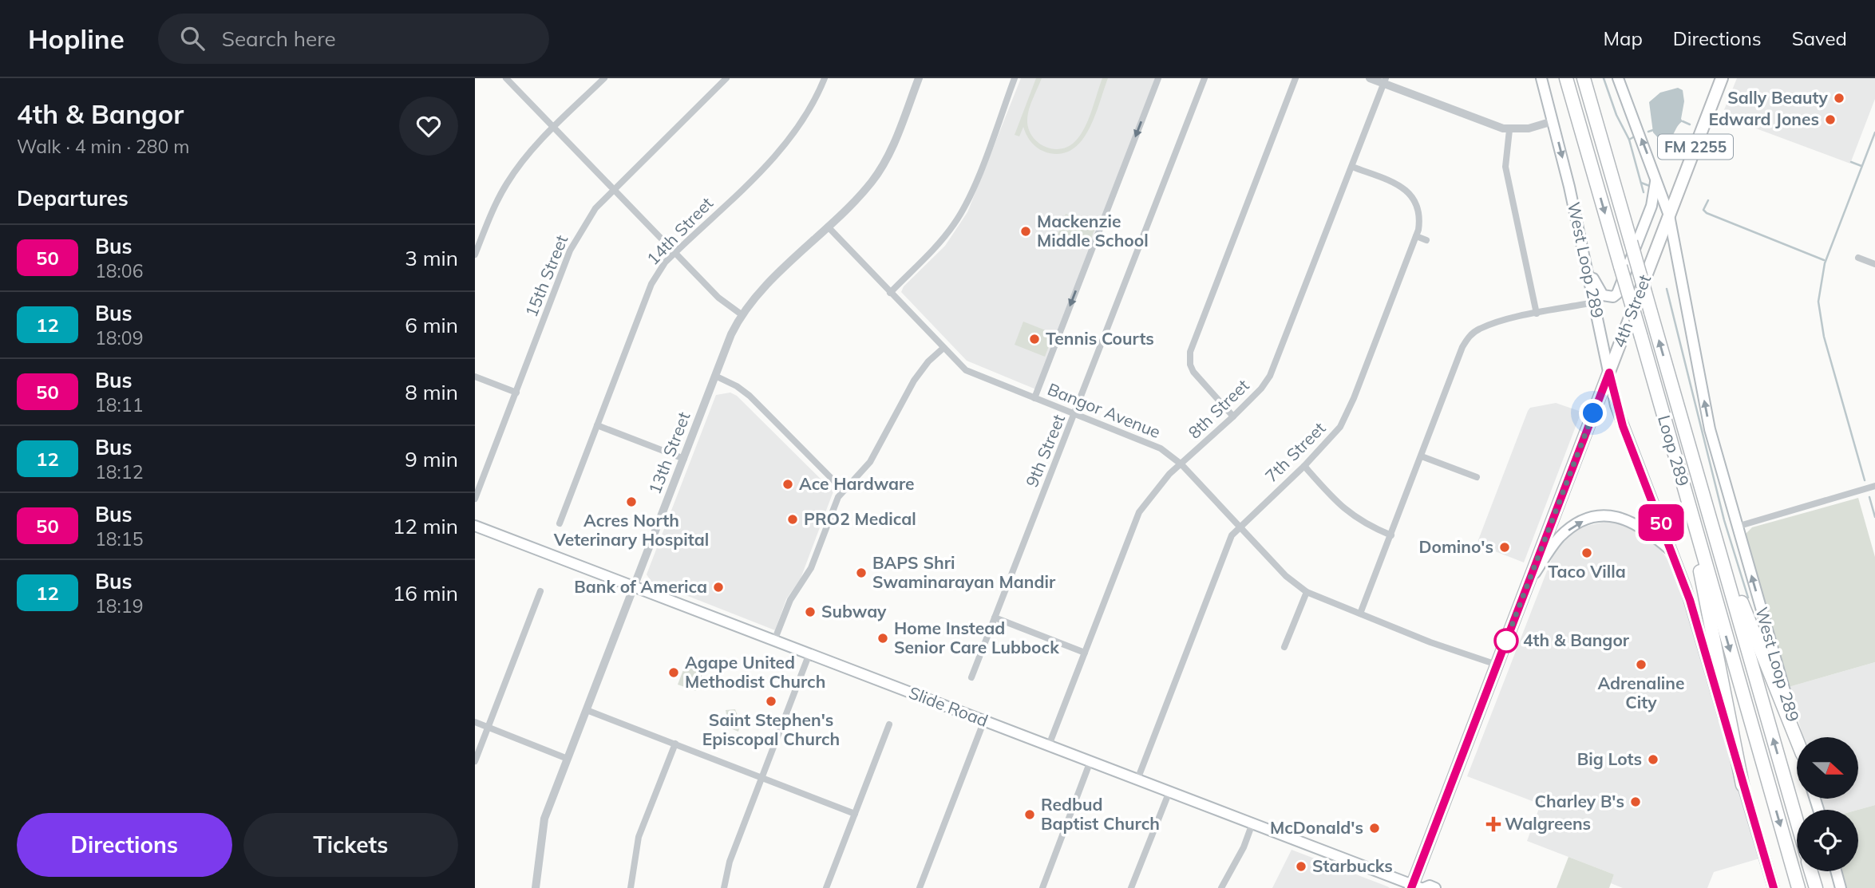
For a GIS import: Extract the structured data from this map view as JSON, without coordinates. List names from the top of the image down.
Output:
{
  "streets": {
    "highway": ["Loop 289"],
    "main road": [
      "FM 2255",
      "West Loop 289",
      "4th Street",
      "Slide Road"
    ],
    "street": [
      "14th Street",
      "15th Street",
      "8th Street",
      "Bangor Avenue",
      "9th Street",
      "7th Street",
      "13th Street"
    ]
  },
  "crossings": [
    ["West Loop 289", "4th Street"],
    ["4th Street", "Bangor Avenue"],
    ["4th Street", "Slide Road"],
    ["8th Street", "Bangor Avenue"],
    ["8th Street", "7th Street"],
    ["8th Street", "Slide Road"],
    ["Bangor Avenue", "9th Street"],
    ["Bangor Avenue", "7th Street"],
    ["Bangor Avenue", "13th Street"],
    ["7th Street", "Slide Road"],
    ["13th Street", "Slide Road"]
  ],
  "places": {
    "other": [
      "Sally Beauty",
      "Edward Jones",
      "Mackenzie Middle School",
      "Tennis Courts",
      "Ace Hardware",
      "Acres North Veterinary Hospital",
      "PRO2 Medical",
      "Domino's",
      "Taco Villa",
      "BAPS Shri Swaminarayan Mandir",
      "Bank of America",
      "Subway",
      "Home Instead Senior Care Lubbock",
      "4th & Bangor",
      "Adrenaline City",
      "Agape United Methodist Church",
      "Saint Stephen's Episcopal Church",
      "Big Lots",
      "Charley B's",
      "Redbud Baptist Church",
      "McDonald's",
      "Starbucks"
    ],
    "health": ["Walgreens"]
  },
  "lines": ["bus line 50"],
  "north": "right",
  "page": {
    "header": "Hopline",
    "search": "Search here",
    "nav": ["Map", "Directions", "Saved"],
    "heading": [
      ["4th & Bangor", "Walk · 4 min · 280 m"],
      "Departures"
    ],
    "on_map": "50",
    "list": [
      {
        "mark": "50",
        "name": "Bus",
        "note": "18:06",
        "value": "3 min"
      },
      {
        "mark": "12",
        "name": "Bus",
        "note": "18:09",
        "value": "6 min"
      },
      {
        "mark": "50",
        "name": "Bus",
        "note": "18:11",
        "value": "8 min"
      },
      {
        "mark": "12",
        "name": "Bus",
        "note": "18:12",
        "value": "9 min"
      },
      {
        "mark": "50",
        "name": "Bus",
        "note": "18:15",
        "value": "12 min"
      },
      {
        "mark": "12",
        "name": "Bus",
        "note": "18:19",
        "value": "16 min"
      }
    ],
    "buttons": ["Directions", "Tickets"]
  }
}
